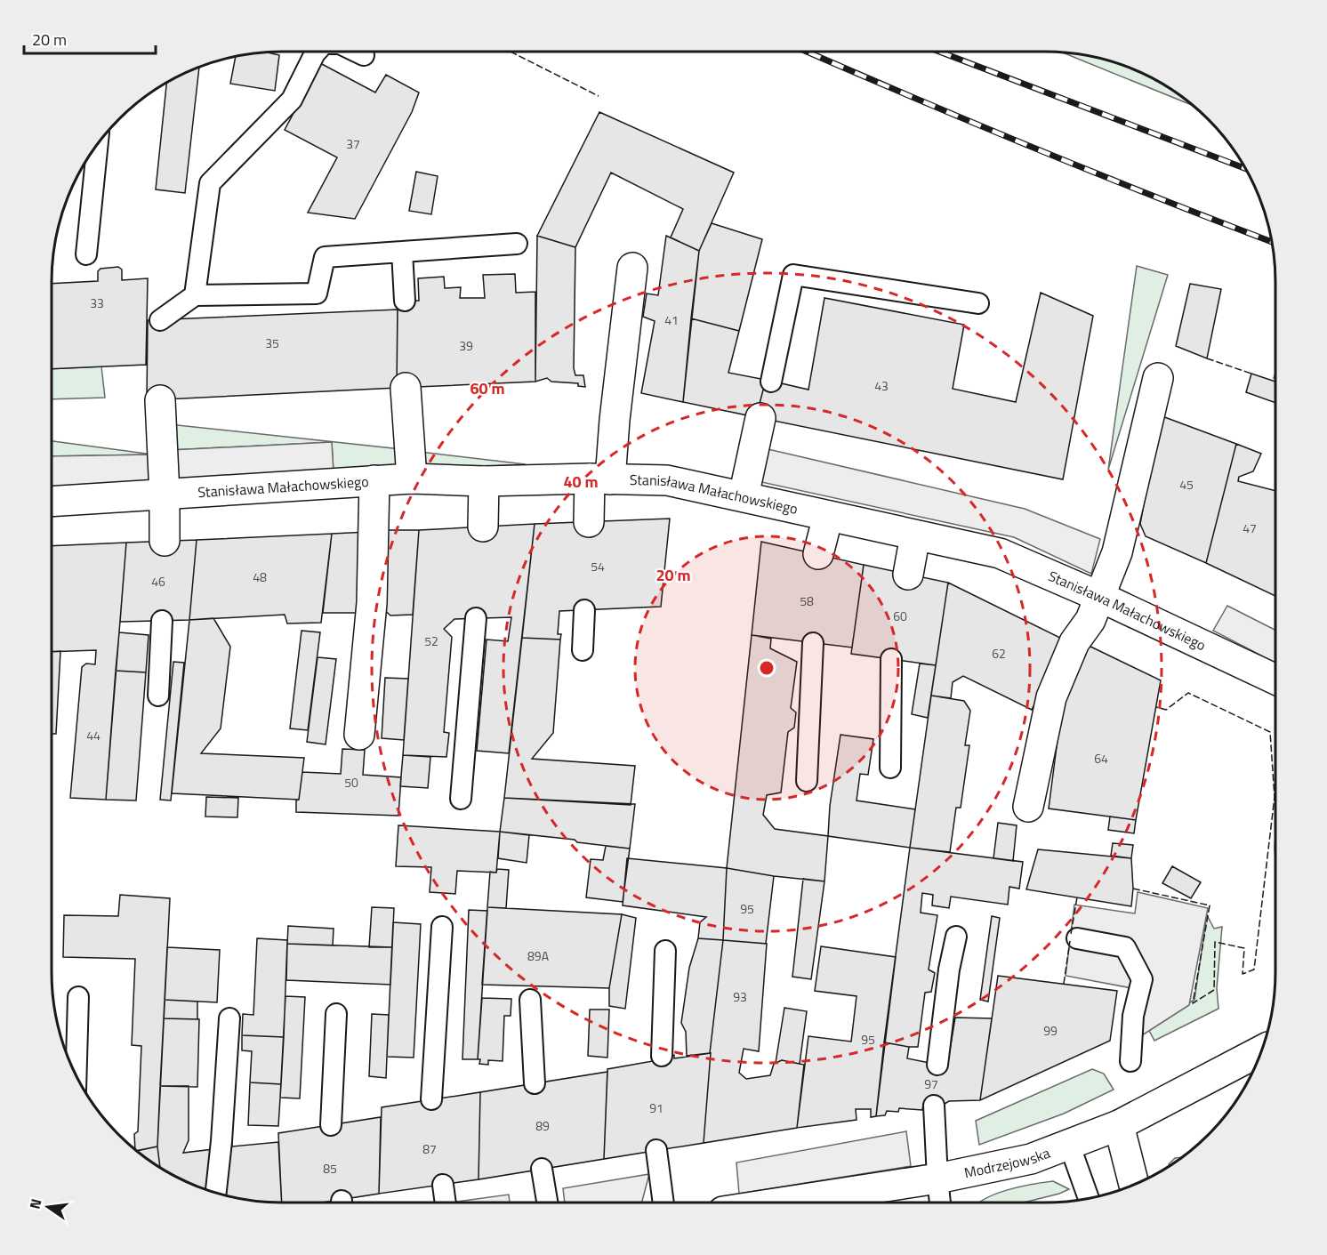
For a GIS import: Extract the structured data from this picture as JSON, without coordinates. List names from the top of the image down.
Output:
{
  "streets": {
    "street": ["Stanisława Małachowskiego", "Modrzejowska"]
  },
  "house_numbers": [
    "37",
    "33",
    "41",
    "35",
    "39",
    "43",
    "45",
    "47",
    "54",
    "48",
    "46",
    "58",
    "60",
    "52",
    "62",
    "44",
    "64",
    "50",
    "95",
    "89A",
    "93",
    "99",
    "95",
    "97",
    "91",
    "89",
    "87",
    "85"
  ],
  "scale_bar": "20 m",
  "north": "left",
  "rings": ["60 m", "40 m", "20 m"]
}
